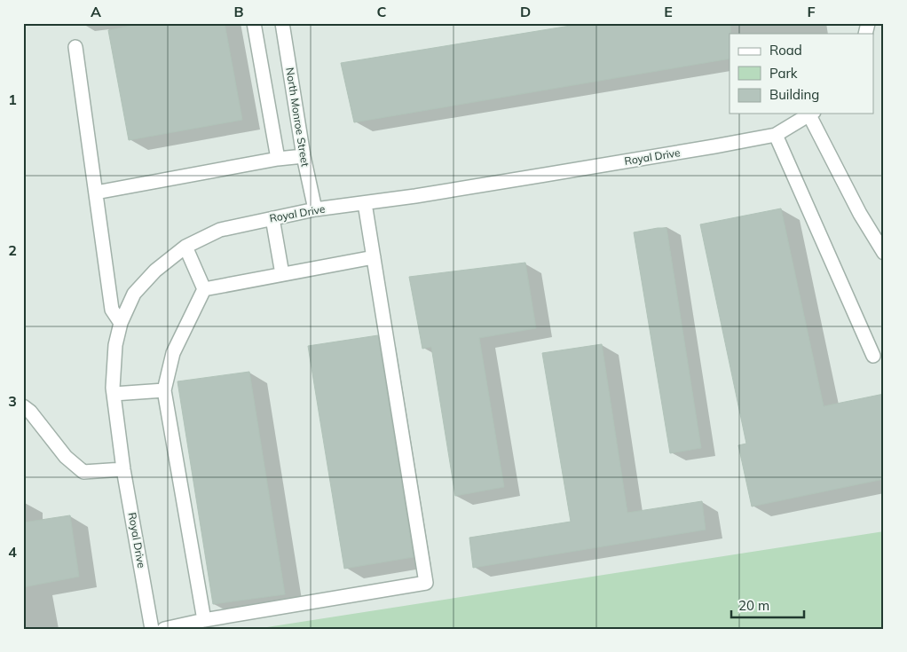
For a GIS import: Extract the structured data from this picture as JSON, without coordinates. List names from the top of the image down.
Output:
{
  "streets": {
    "street": ["North Monroe Street", "Royal Drive"]
  },
  "crossings": [
    ["North Monroe Street", "Royal Drive"]
  ],
  "legend": ["Road", "Park", "Building"],
  "scale_bar": "20 m",
  "grid": {
    "columns": [
      "A",
      "B",
      "C",
      "D",
      "E",
      "F"
    ],
    "rows": [
      "1",
      "2",
      "3",
      "4"
    ]
  }
}
